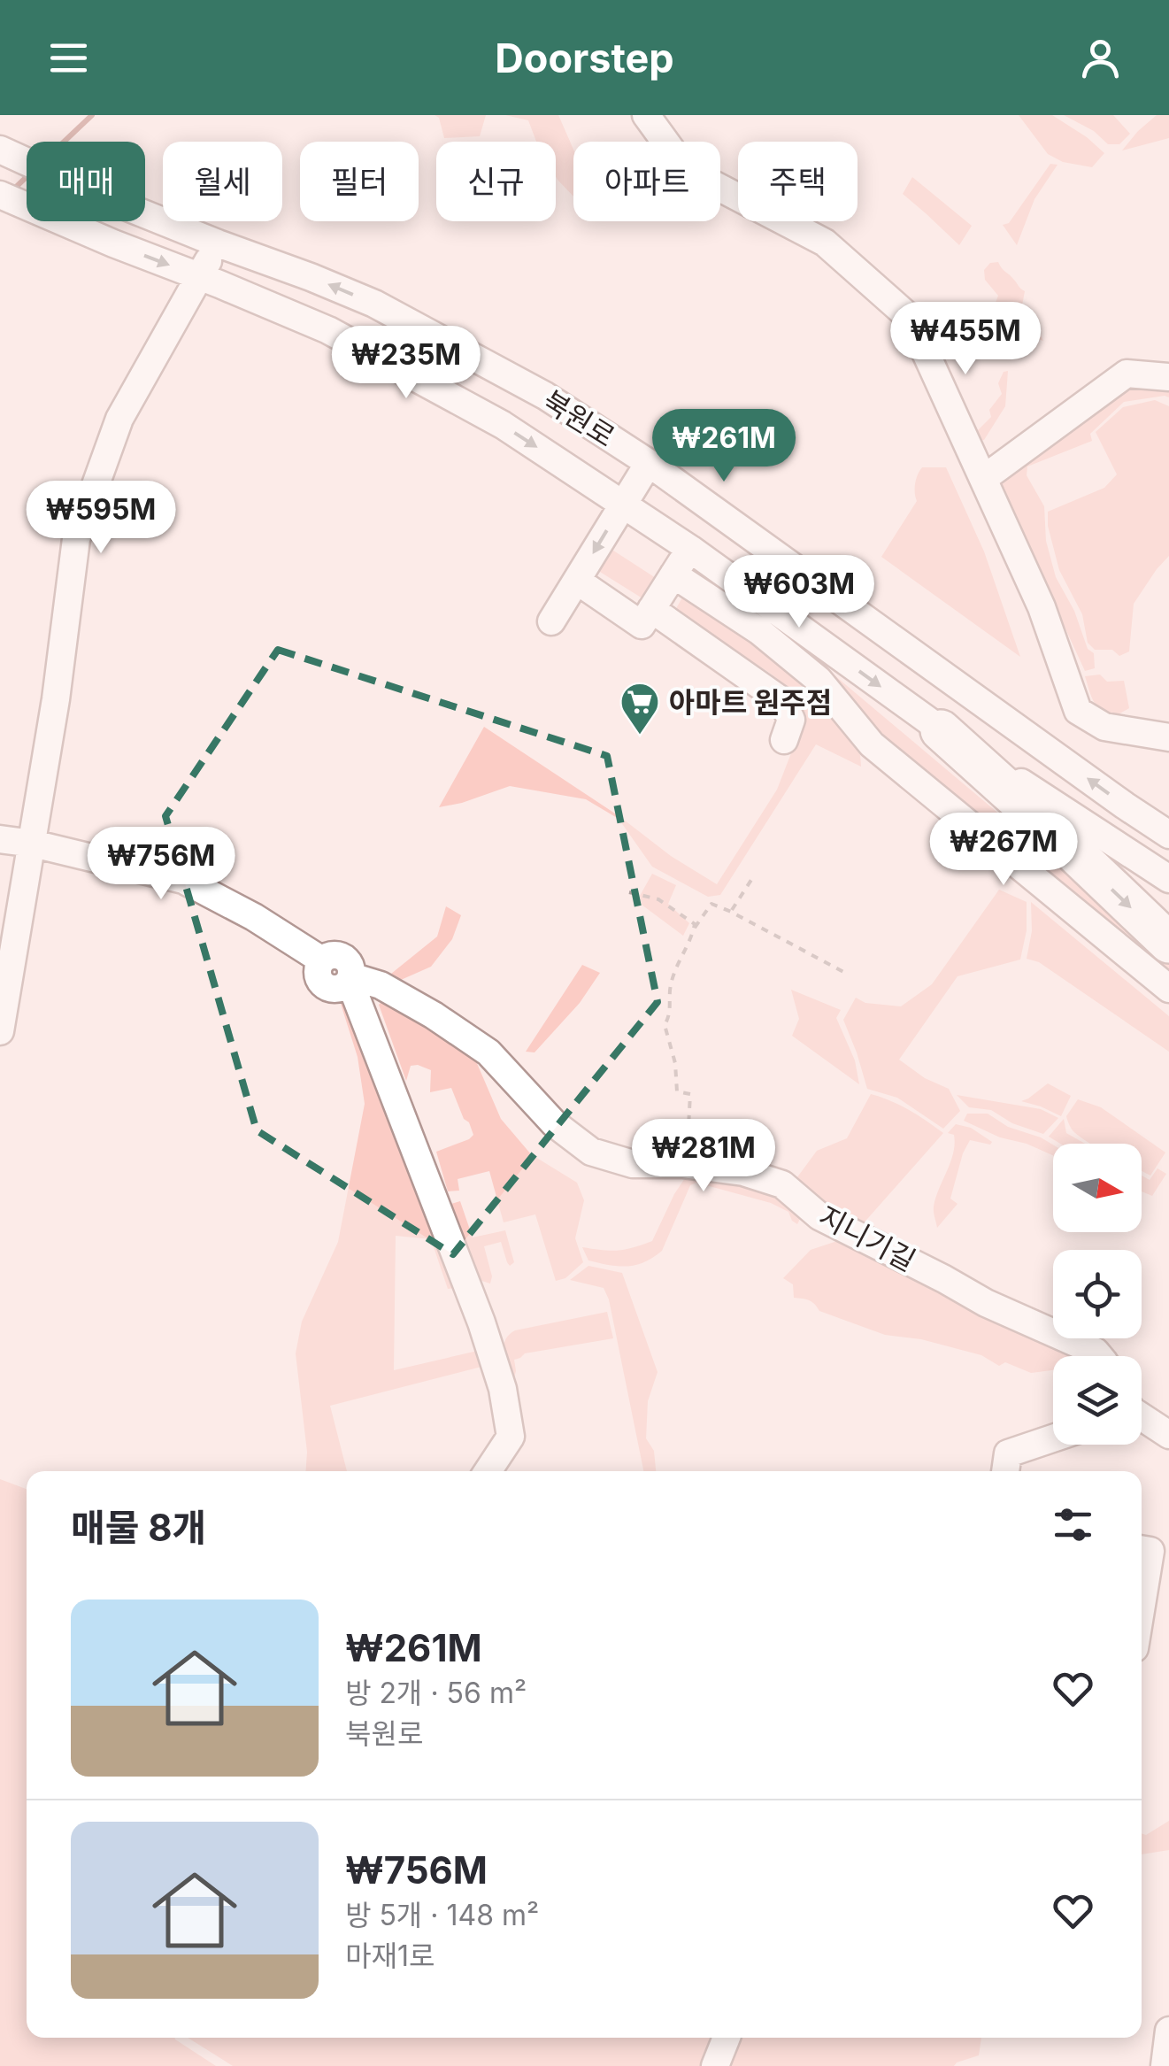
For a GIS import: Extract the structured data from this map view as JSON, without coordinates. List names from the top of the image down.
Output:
{
  "streets": {
    "street": ["북원로", "지니기길"]
  },
  "places": {
    "supermarket": ["아마트 원주점"]
  },
  "north": "right",
  "page": {
    "header": "Doorstep",
    "chip": [
      "매매",
      "월세",
      "필터",
      "신규",
      "아파트",
      "주택"
    ],
    "price": [
      "₩455M",
      "₩235M",
      "₩261M",
      "₩595M",
      "₩603M",
      "₩267M",
      "₩756M",
      "₩281M"
    ],
    "heading": "매물 8개",
    "list": [
      {
        "name": "₩261M",
        "note": "방 2개 · 56 m² · 북원로"
      },
      {
        "name": "₩756M",
        "note": "방 5개 · 148 m² · 마재1로"
      }
    ]
  }
}
